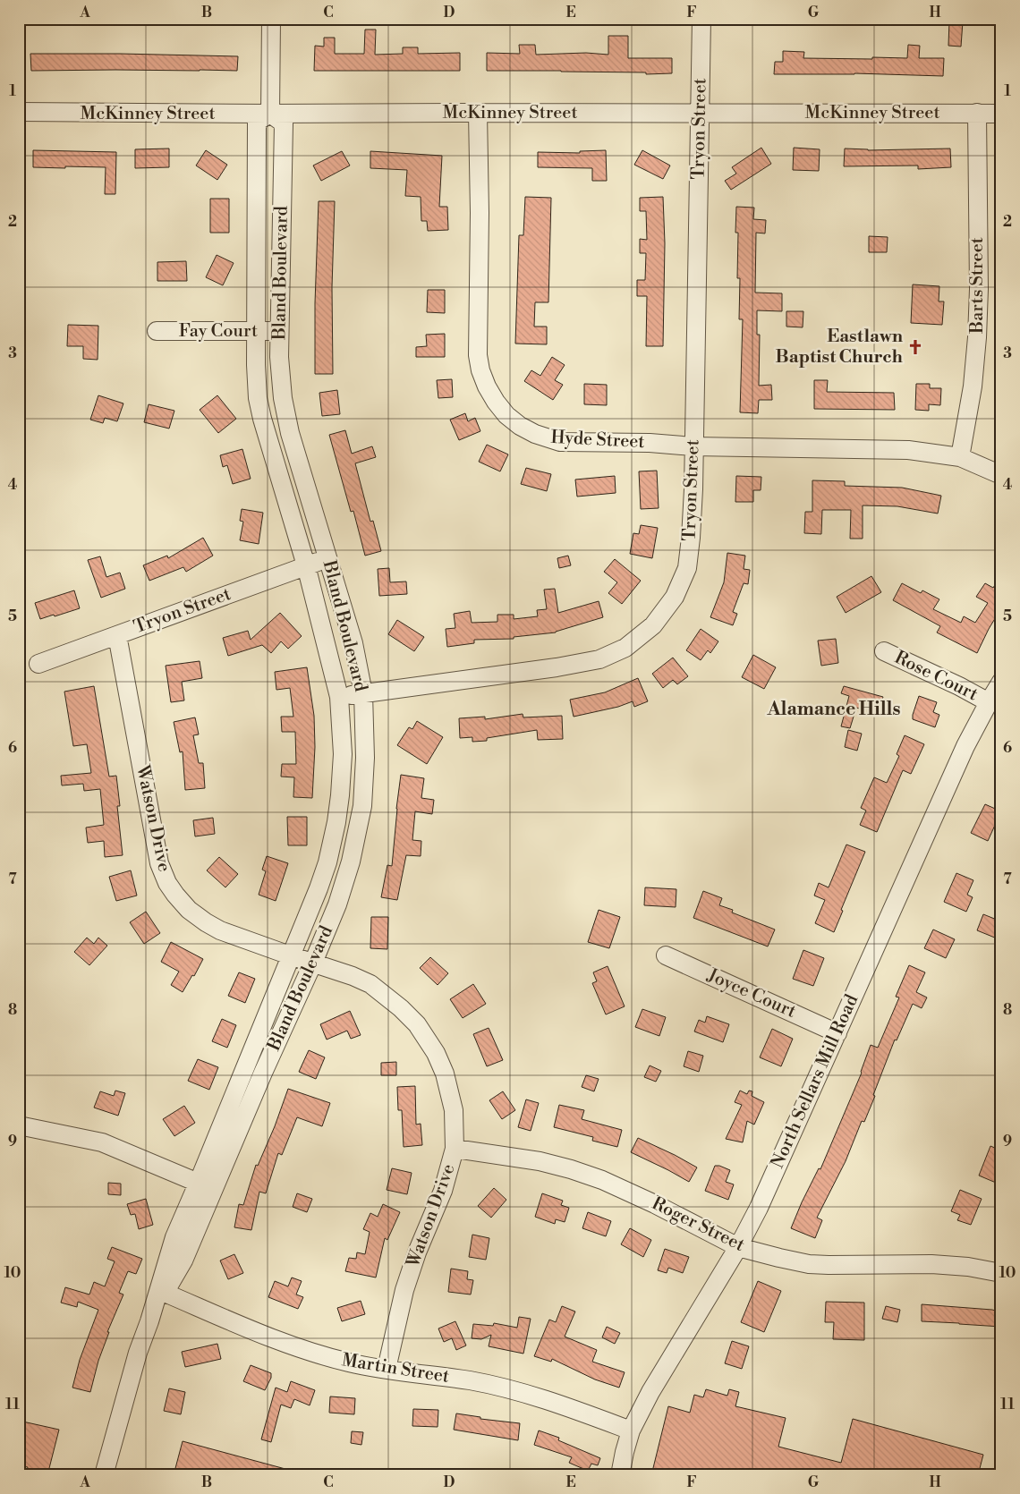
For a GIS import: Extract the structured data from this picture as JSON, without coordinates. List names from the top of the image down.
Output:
{
  "streets": {
    "street": [
      "McKinney Street",
      "Tryon Street",
      "Bland Boulevard",
      "Barts Street",
      "Fay Court",
      "Hyde Street",
      "Rose Court",
      "Watson Drive",
      "Joyce Court",
      "North Sellars Mill Road",
      "Roger Street",
      "Martin Street"
    ]
  },
  "crossings": [
    ["McKinney Street", "Tryon Street"],
    ["McKinney Street", "Bland Boulevard"],
    ["McKinney Street", "Barts Street"],
    ["McKinney Street", "Hyde Street"],
    ["Tryon Street", "Bland Boulevard"],
    ["Tryon Street", "Hyde Street"],
    ["Tryon Street", "Watson Drive"],
    ["Bland Boulevard", "Fay Court"],
    ["Bland Boulevard", "Watson Drive"],
    ["Bland Boulevard", "Martin Street"],
    ["Barts Street", "Hyde Street"],
    ["Rose Court", "North Sellars Mill Road"],
    ["Watson Drive", "Roger Street"],
    ["Watson Drive", "Martin Street"],
    ["Joyce Court", "North Sellars Mill Road"],
    ["North Sellars Mill Road", "Roger Street"],
    ["North Sellars Mill Road", "Martin Street"]
  ],
  "districts": ["Alamance Hills"],
  "places": {
    "church": ["Eastlawn Baptist Church"]
  },
  "grid": {
    "columns": [
      "A",
      "B",
      "C",
      "D",
      "E",
      "F",
      "G",
      "H"
    ],
    "rows": [
      "1",
      "2",
      "3",
      "4",
      "5",
      "6",
      "7",
      "8",
      "9",
      "10",
      "11"
    ]
  }
}
